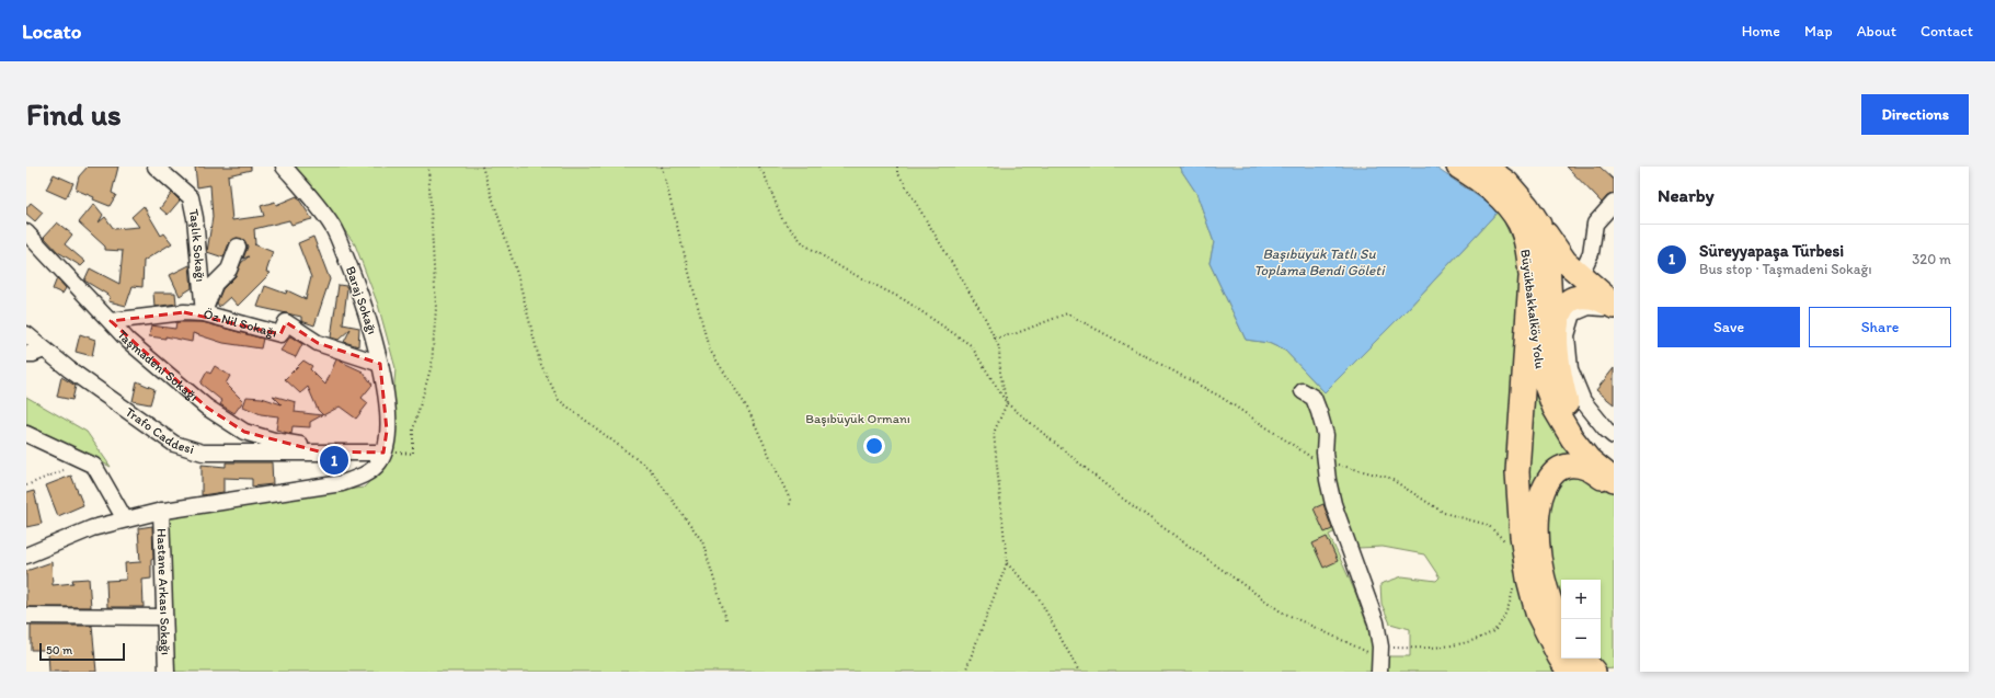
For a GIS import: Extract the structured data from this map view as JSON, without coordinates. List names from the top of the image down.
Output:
{
  "streets": {
    "highway": ["Büyükbakkalköy Yolu"],
    "street": [
      "Taşlık Sokağı",
      "Baraj Sokağı",
      "Öz Nil Sokağı",
      "Taşmadeni Sokağı",
      "Trafo Caddesi",
      "Hastane Arkası Sokağı"
    ]
  },
  "crossings": [
    ["Taşlık Sokağı", "Öz Nil Sokağı"],
    ["Baraj Sokağı", "Öz Nil Sokağı"],
    ["Baraj Sokağı", "Trafo Caddesi"],
    ["Öz Nil Sokağı", "Taşmadeni Sokağı"],
    ["Taşmadeni Sokağı", "Trafo Caddesi"]
  ],
  "water": ["Başıbüyük Tatlı Su Toplama Bendi Göleti"],
  "parks": ["Başıbüyük Ormanı"],
  "scale_bar": "50 m",
  "page": {
    "header": "Locato",
    "nav": [
      "Home",
      "Map",
      "About",
      "Contact"
    ],
    "buttons": [
      "Directions",
      ["Save", "Share"]
    ],
    "title": "Find us",
    "heading": "Nearby",
    "list": [
      {
        "mark": "1",
        "name": "Süreyyapaşa Türbesi",
        "note": "Bus stop · Taşmadeni Sokağı",
        "value": "320 m"
      }
    ],
    "pins": "1",
    "map_buttons": ["+", "−"],
    "scale": "50 m"
  }
}
